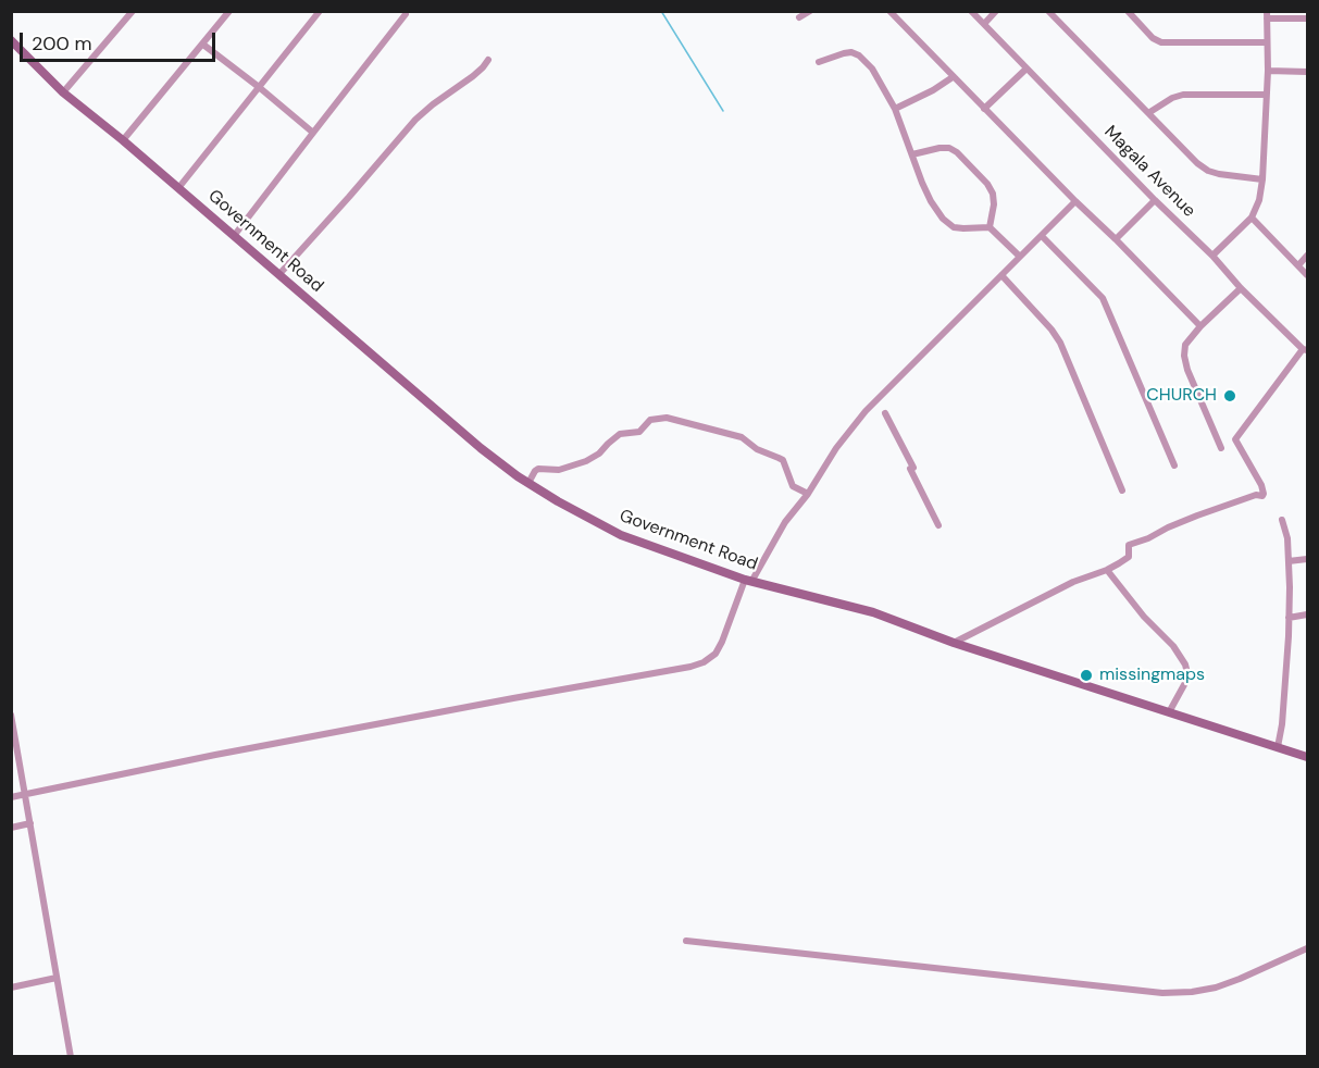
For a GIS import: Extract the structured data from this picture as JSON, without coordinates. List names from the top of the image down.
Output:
{
  "streets": {
    "street": ["Magala Avenue", "Government Road"]
  },
  "places": ["CHURCH", "missingmaps"],
  "scale_bar": "200 m"
}
